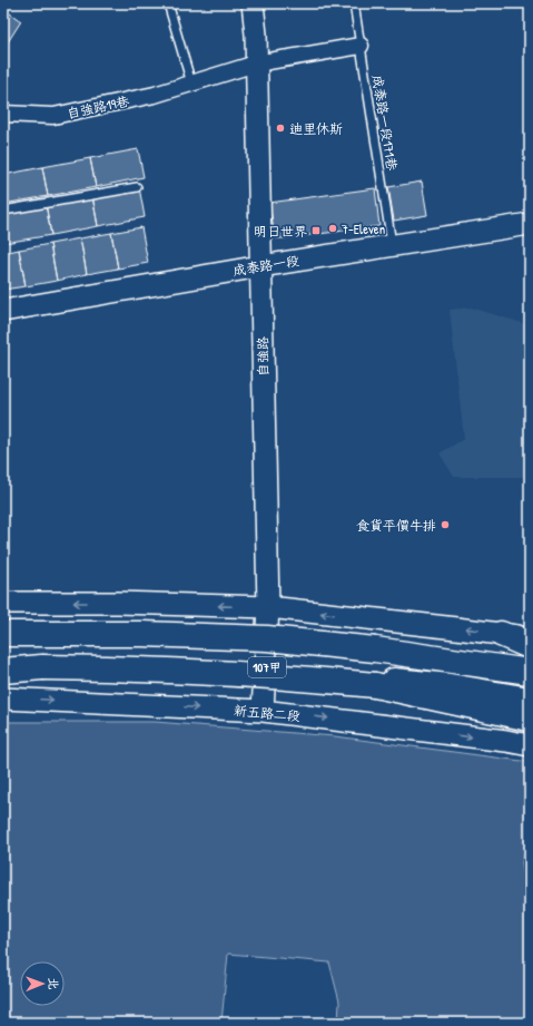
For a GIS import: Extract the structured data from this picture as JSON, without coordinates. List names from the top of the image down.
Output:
{
  "streets": {
    "main road": [
      "成泰路一段",
      "自強路",
      "107甲",
      "新五路二段"
    ],
    "street": ["自強路19巷"],
    "lane": ["成泰路一段171巷"]
  },
  "crossings": [
    ["自強路19巷", "成泰路一段171巷"],
    ["自強路19巷", "自強路"],
    ["成泰路一段171巷", "成泰路一段"],
    ["成泰路一段", "自強路"],
    ["自強路", "107甲"],
    ["自強路", "新五路二段"]
  ],
  "places": {
    "other": ["迪里休斯", "7-Eleven", "食貨平價牛排"],
    "transit": ["明日世界"]
  },
  "north": "right"
}
